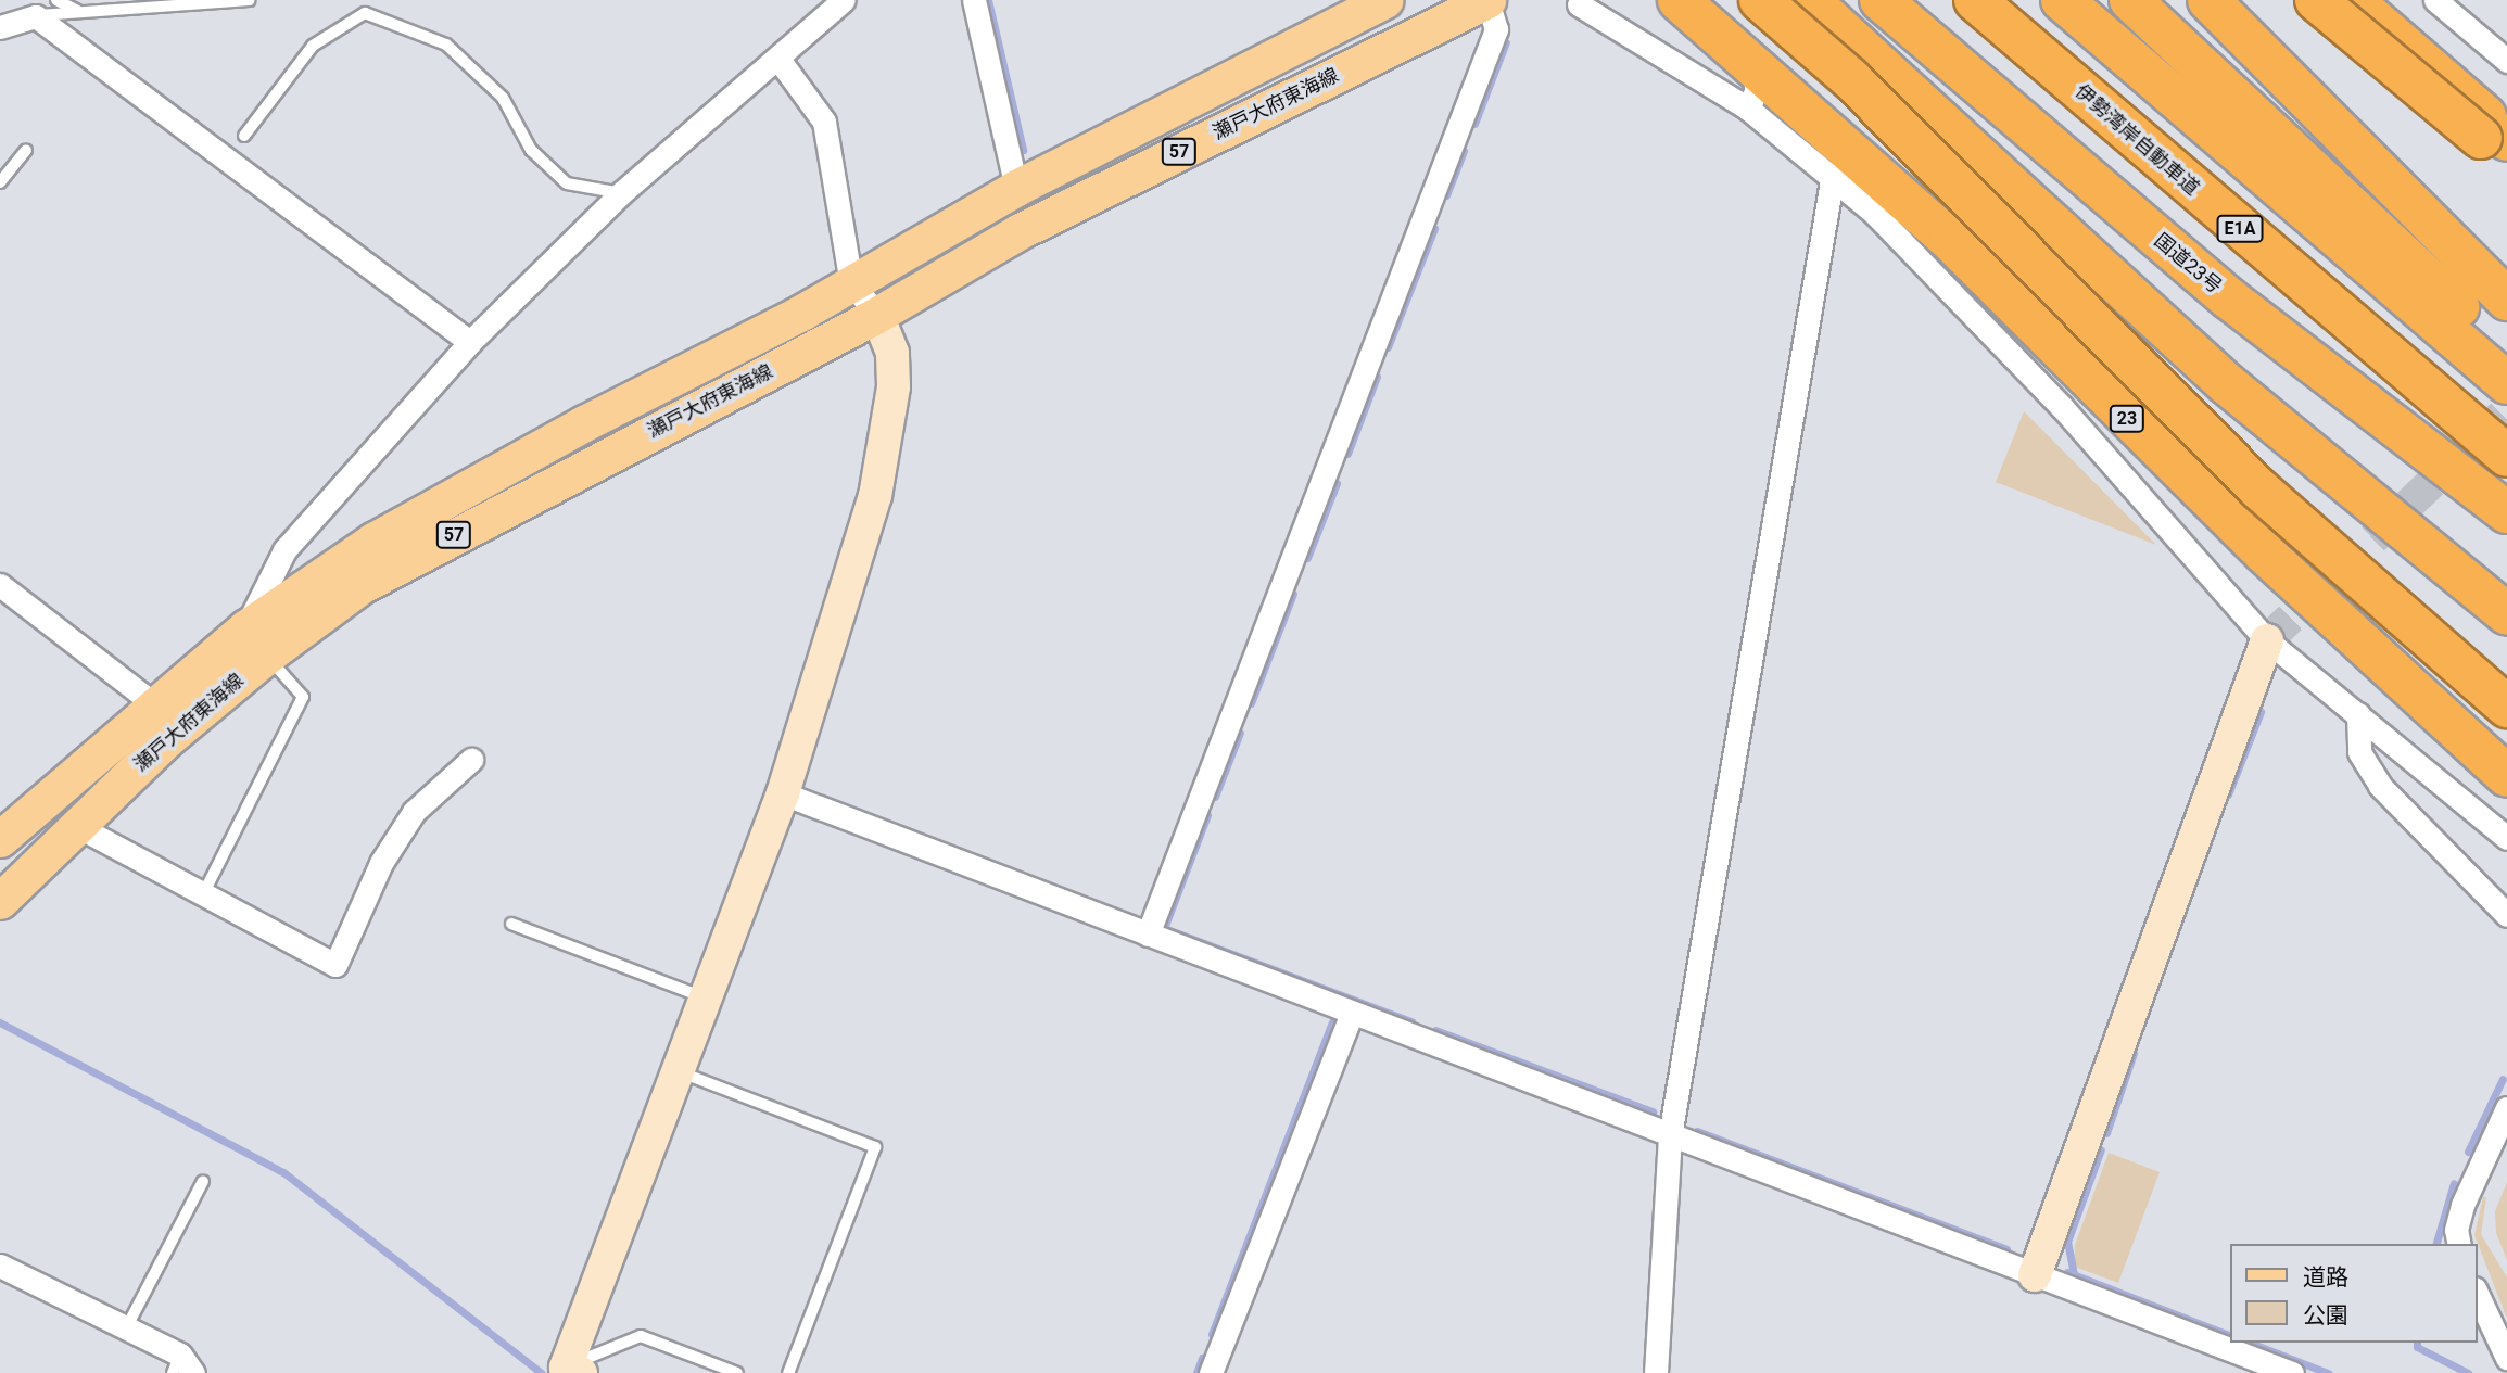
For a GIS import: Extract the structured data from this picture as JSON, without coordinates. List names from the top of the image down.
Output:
{
  "streets": {
    "highway": [
      "伊勢湾岸自動車道",
      "E1A",
      "国道23号",
      "23"
    ],
    "main road": ["瀬戸大府東海線", "57"]
  },
  "legend": ["道路", "公園"]
}
